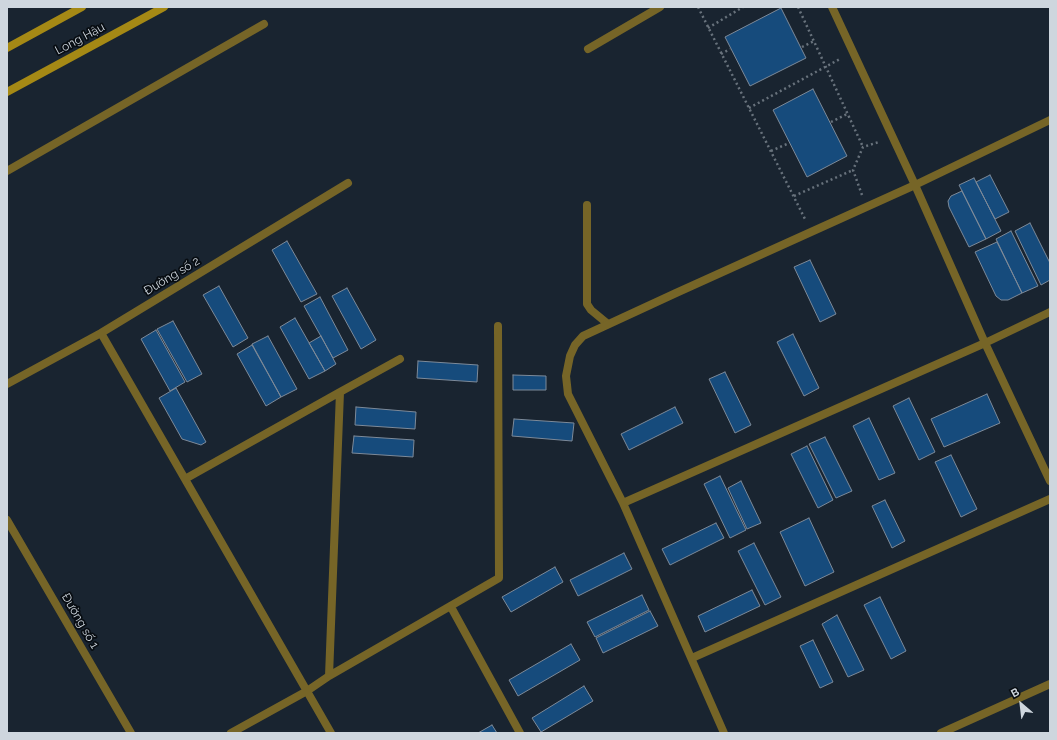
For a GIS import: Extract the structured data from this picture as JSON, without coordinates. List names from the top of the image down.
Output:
{
  "streets": {
    "main road": ["Long Hậu"],
    "street": ["Đường số 2", "Đường số 1"]
  },
  "north": "top left"
}
